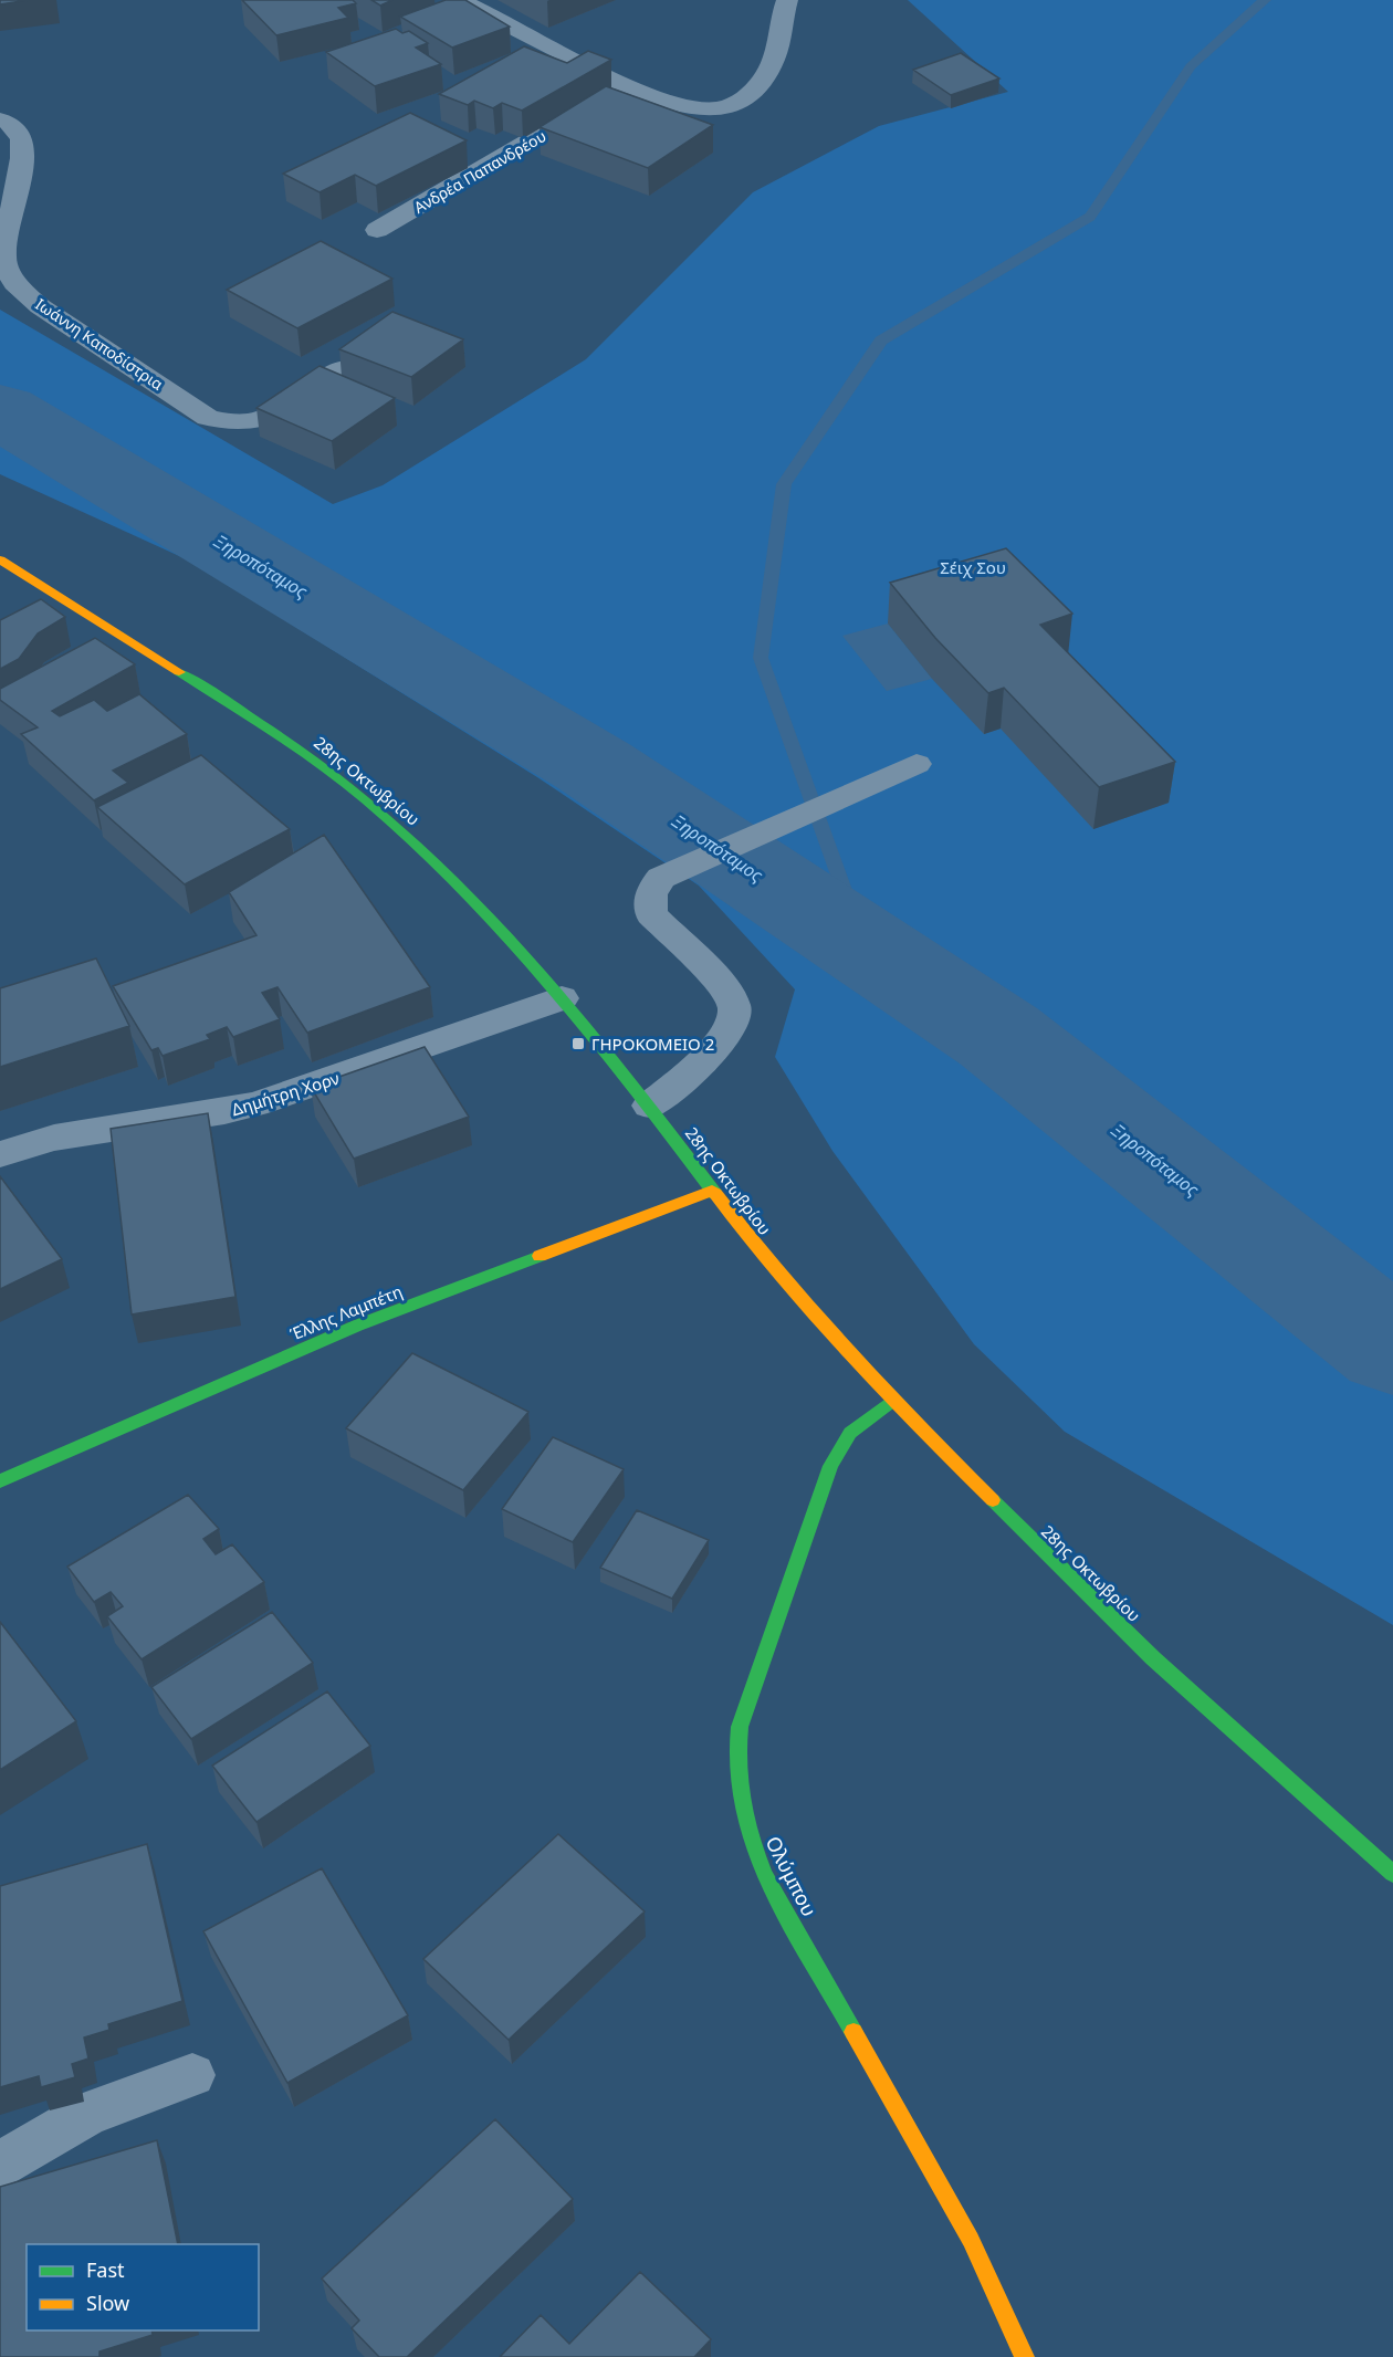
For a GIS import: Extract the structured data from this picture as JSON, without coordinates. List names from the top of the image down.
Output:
{
  "streets": {
    "main road": ["28ης Οκτωβρίου", "Έλλης Λαμπέτη", "Ολύμπου"],
    "street": ["Ανδρέα Παπανδρέου", "Ιωάννη Καποδίστρια", "Δημήτρη Χορν"]
  },
  "crossings": [
    ["28ης Οκτωβρίου", "Δημήτρη Χορν"],
    ["28ης Οκτωβρίου", "Έλλης Λαμπέτη"],
    ["28ης Οκτωβρίου", "Ολύμπου"]
  ],
  "water": ["Ξηροπόταμος"],
  "parks": ["Σέιχ Σου"],
  "places": {
    "transit": ["ΓΗΡΟΚΟΜΕΙΟ 2"]
  },
  "legend": ["Fast", "Slow"]
}
